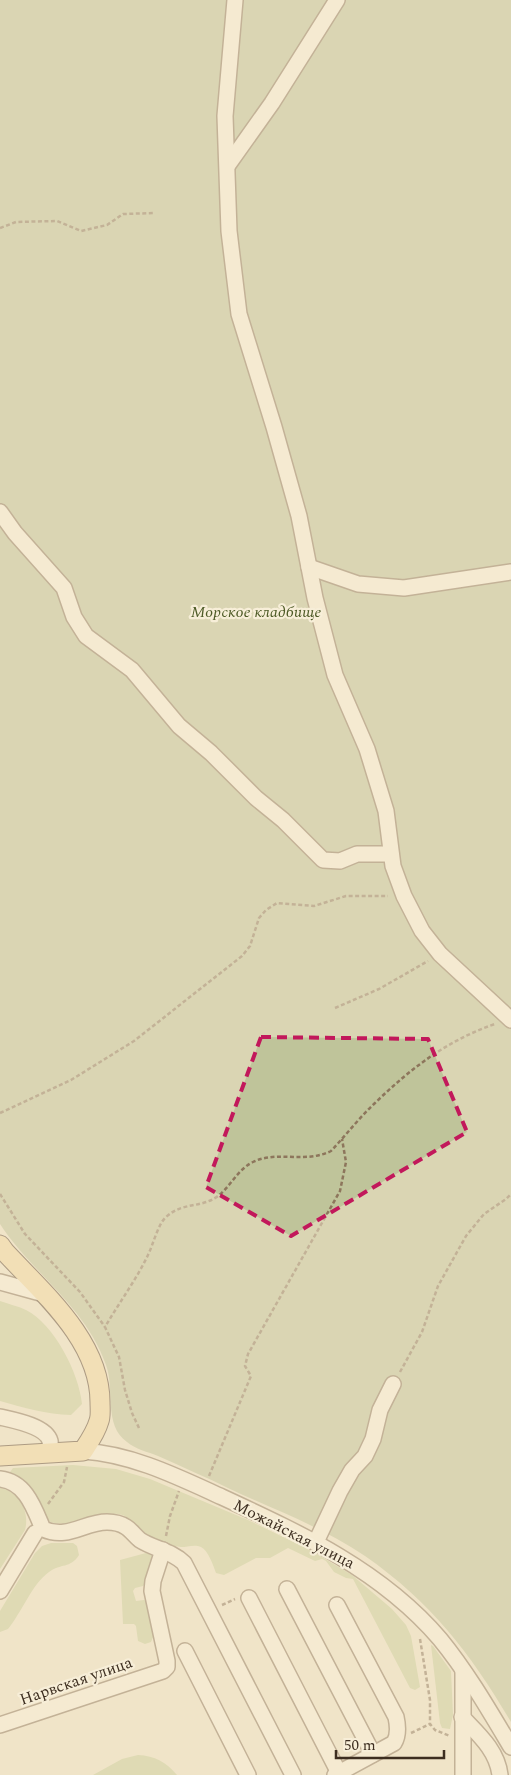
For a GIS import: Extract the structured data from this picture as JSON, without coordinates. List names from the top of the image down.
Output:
{
  "streets": {
    "main road": ["Можайская улица"],
    "street": ["Нарвская улица"]
  },
  "parks": ["Морское кладбище"],
  "scale_bar": "50 m"
}
